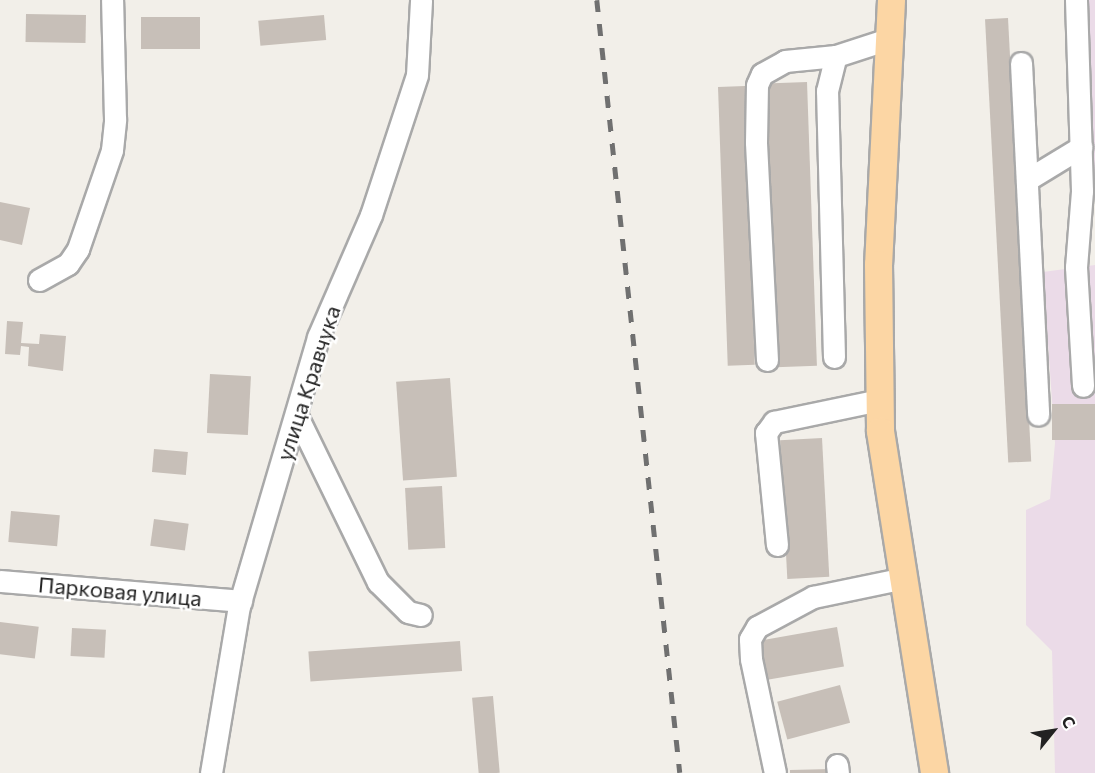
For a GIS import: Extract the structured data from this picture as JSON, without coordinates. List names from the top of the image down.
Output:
{
  "streets": {
    "lane": ["улица Кравчука", "Парковая улица"]
  },
  "crossings": [
    ["улица Кравчука", "Парковая улица"]
  ],
  "north": "top right"
}
